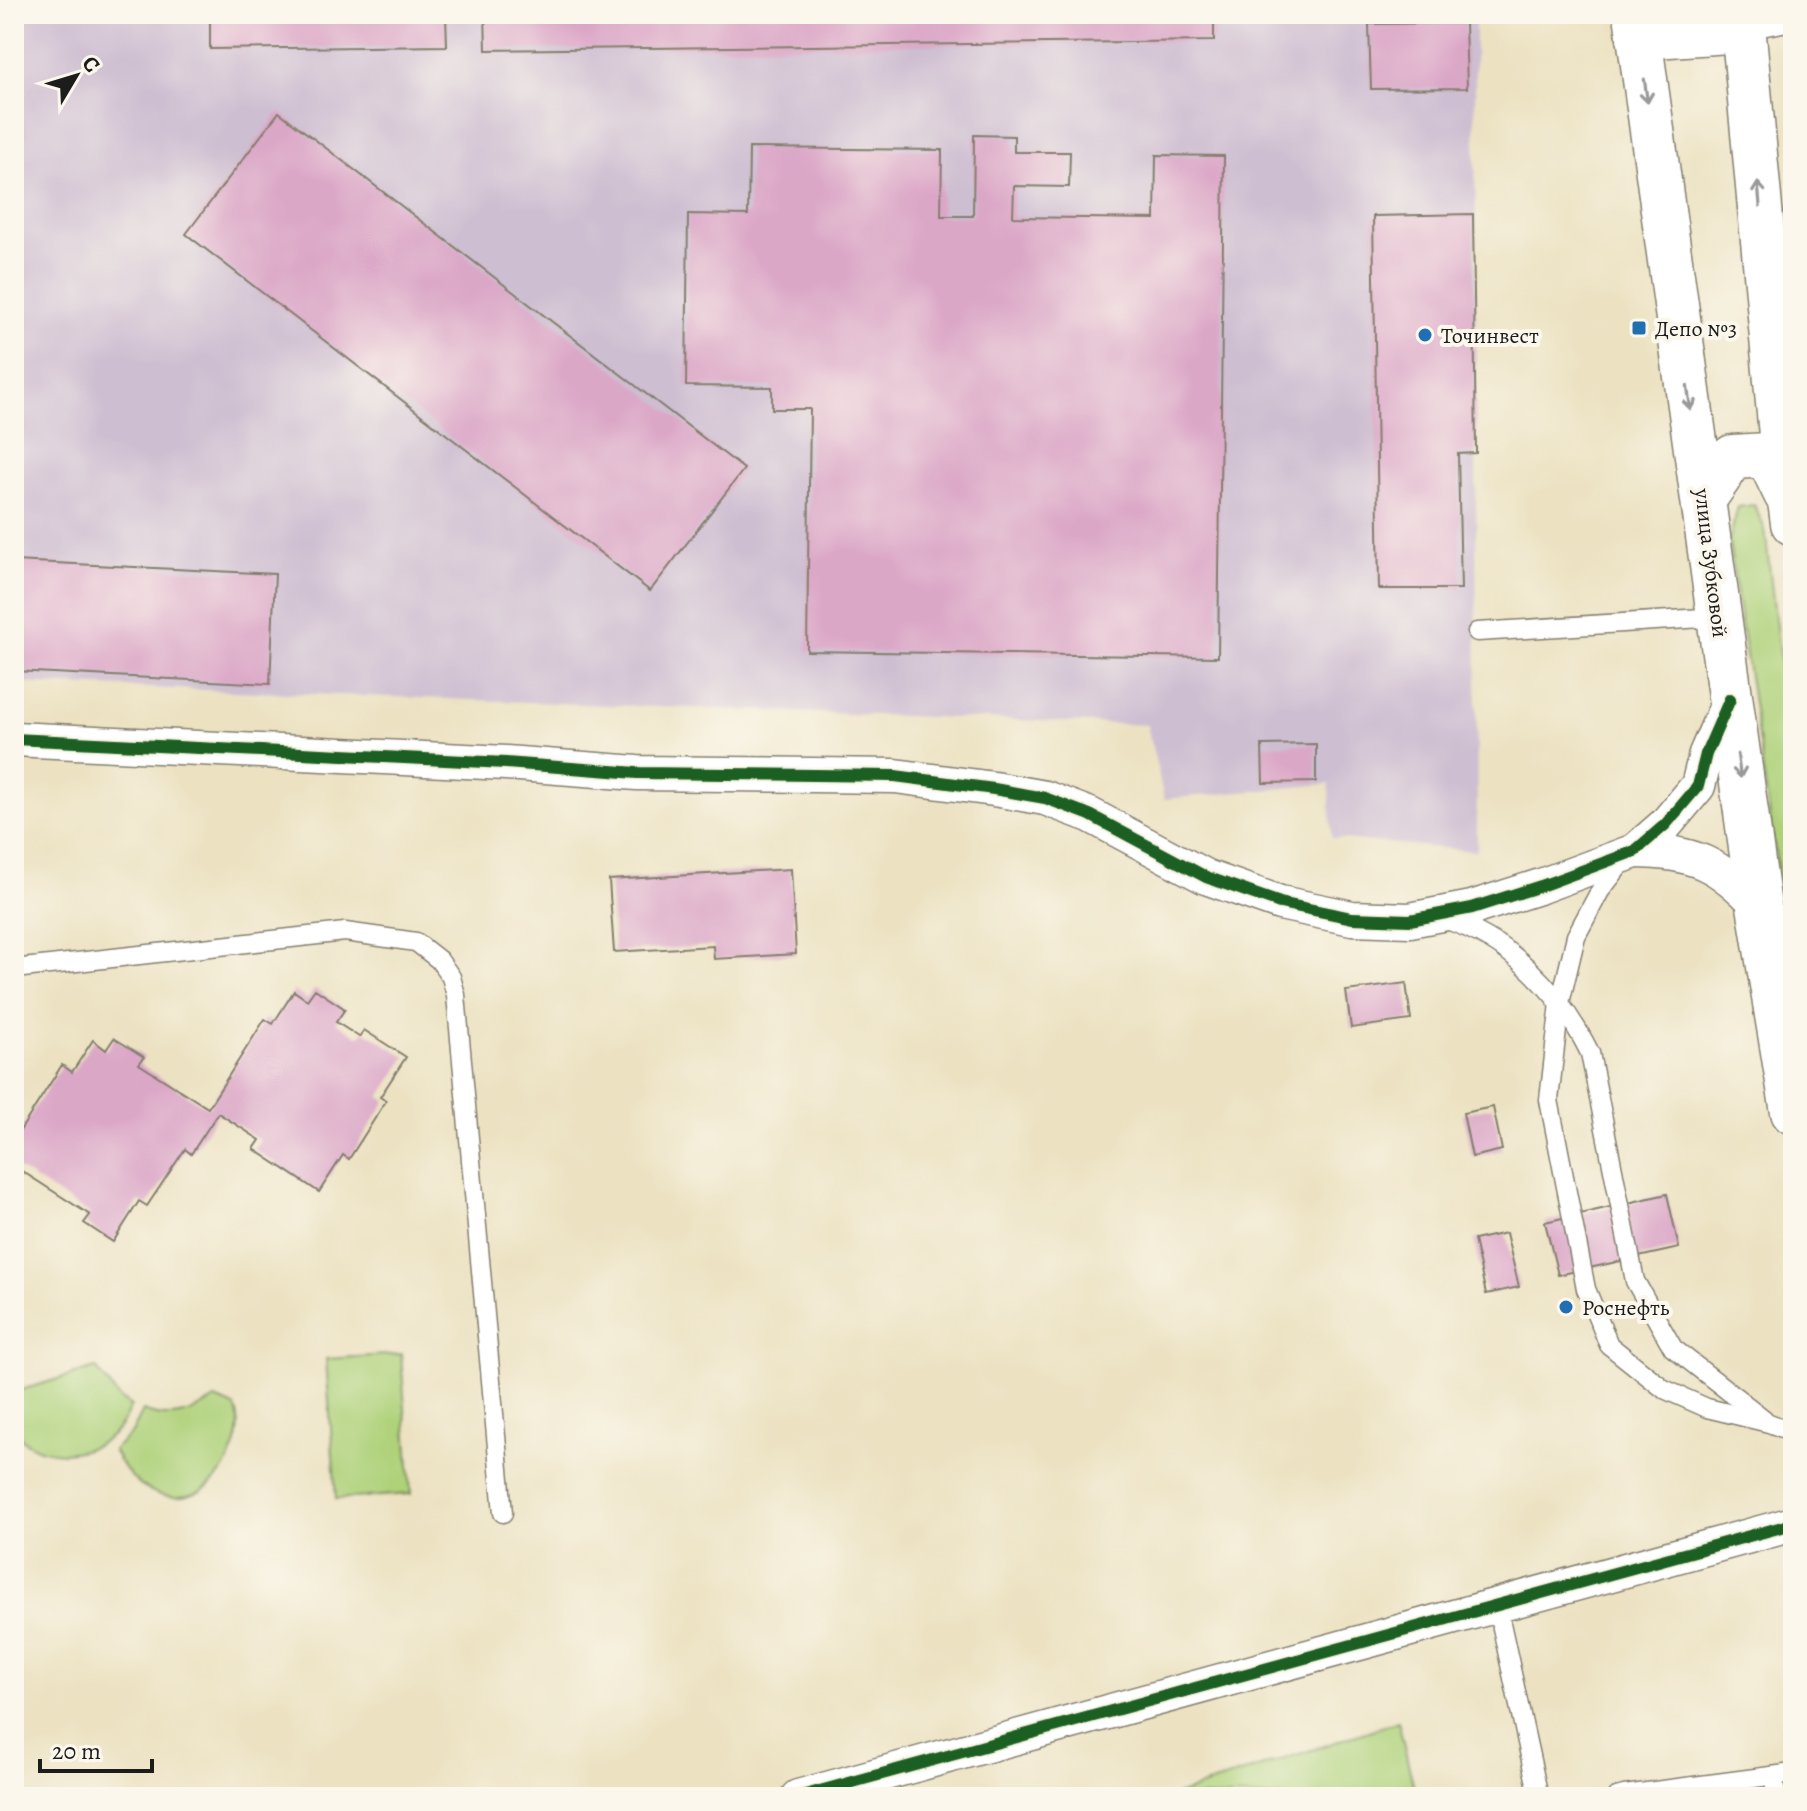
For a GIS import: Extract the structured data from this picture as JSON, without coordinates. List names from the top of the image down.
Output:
{
  "streets": {
    "main road": ["улица Зубковой"]
  },
  "places": {
    "transit": ["Депо №3"],
    "other": ["Точинвест", "Роснефть"]
  },
  "scale_bar": "20 m",
  "north": "top right"
}
